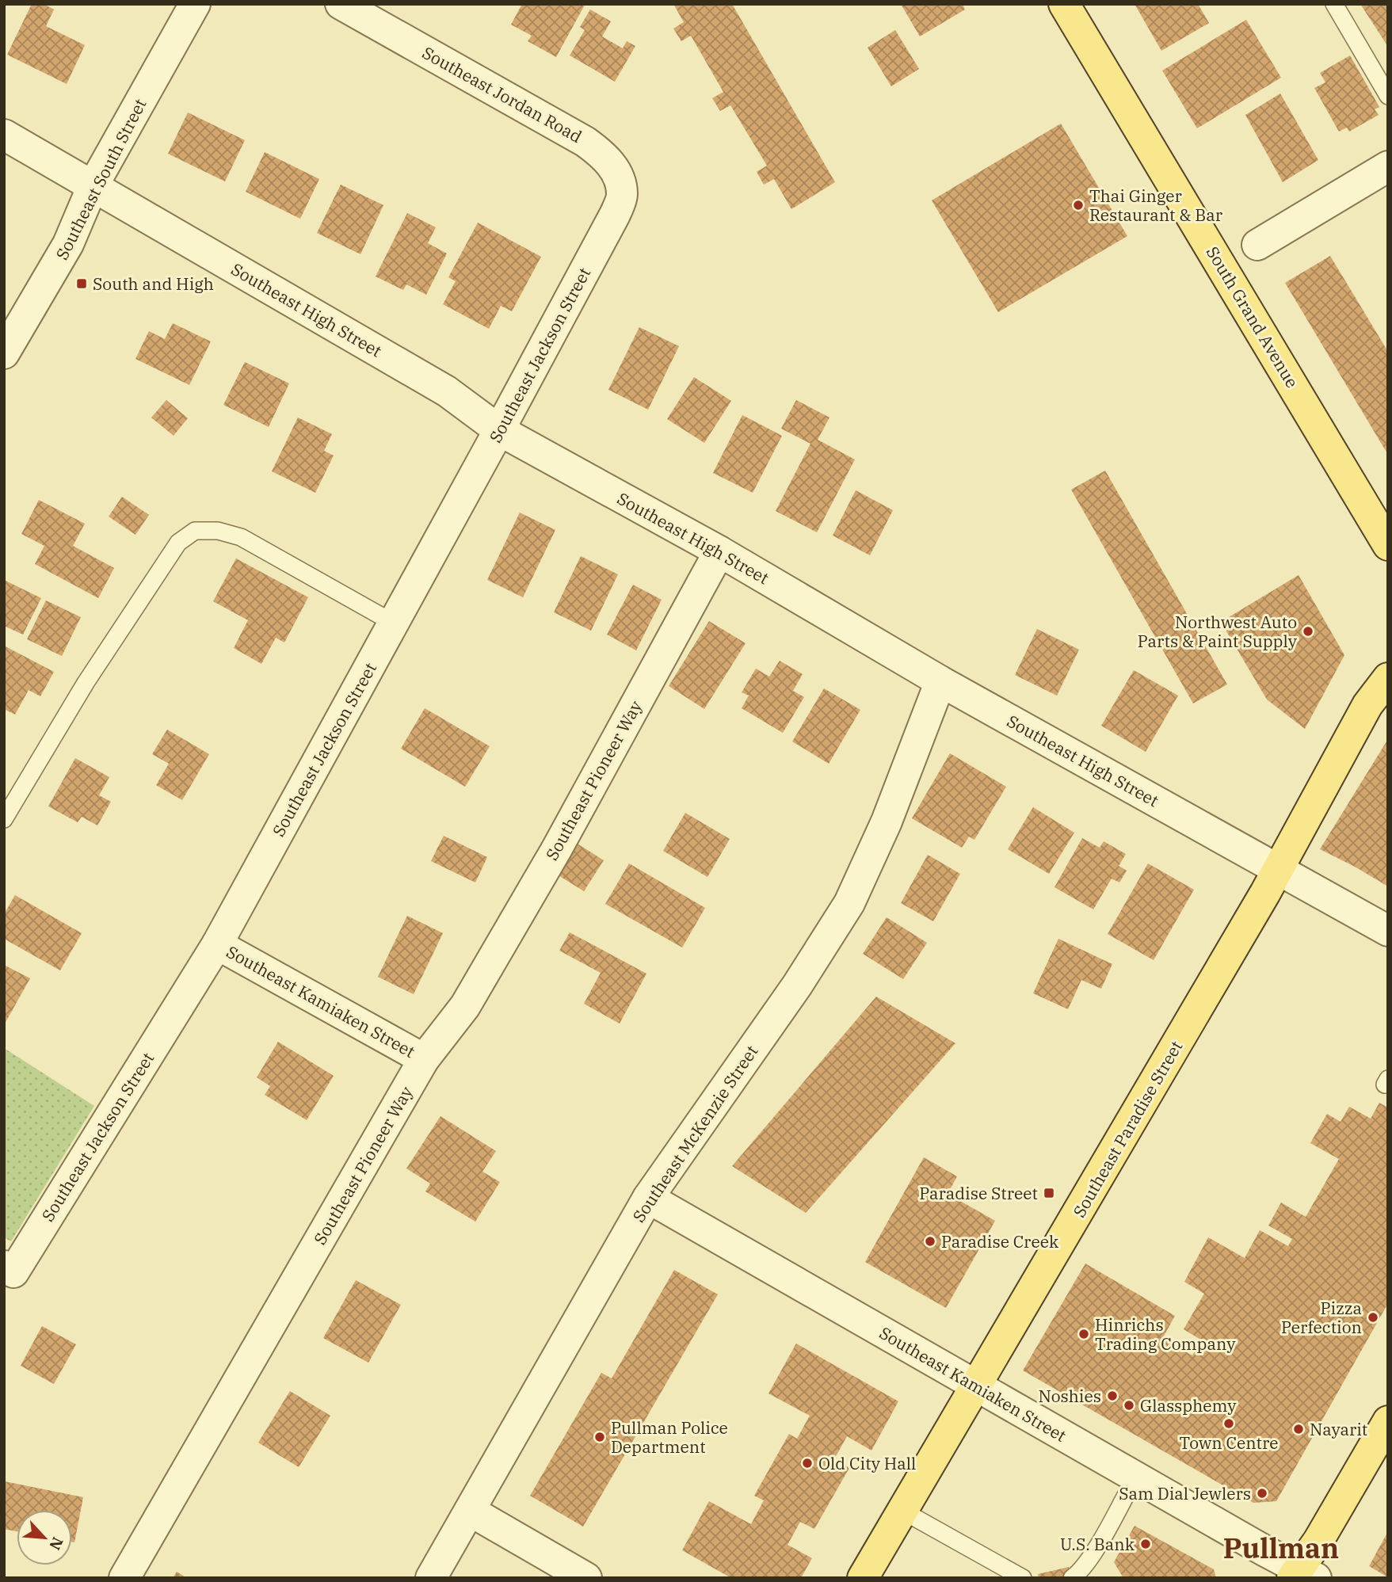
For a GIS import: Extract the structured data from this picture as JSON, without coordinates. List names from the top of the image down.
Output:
{
  "streets": {
    "main road": ["South Grand Avenue", "Southeast Paradise Street"],
    "street": [
      "Southeast Jordan Road",
      "Southeast South Street",
      "Southeast High Street",
      "Southeast Jackson Street",
      "Southeast Pioneer Way",
      "Southeast Kamiaken Street",
      "Southeast McKenzie Street"
    ]
  },
  "crossings": [
    ["Southeast Jordan Road", "Southeast Jackson Street"],
    ["Southeast South Street", "Southeast High Street"],
    ["Southeast High Street", "Southeast Jackson Street"],
    ["Southeast High Street", "Southeast Pioneer Way"],
    ["Southeast High Street", "Southeast Paradise Street"],
    ["Southeast High Street", "Southeast McKenzie Street"],
    ["Southeast Jackson Street", "Southeast Kamiaken Street"],
    ["Southeast Pioneer Way", "Southeast Kamiaken Street"],
    ["Southeast Kamiaken Street", "Southeast Paradise Street"],
    ["Southeast Kamiaken Street", "Southeast McKenzie Street"]
  ],
  "districts": ["Pullman"],
  "places": {
    "other": [
      "Thai Ginger Restaurant & Bar",
      "Northwest Auto Parts & Paint Supply",
      "Paradise Creek",
      "Pizza Perfection",
      "Hinrichs Trading Company",
      "Noshies",
      "Glassphemy",
      "Town Centre",
      "Nayarit",
      "Pullman Police Department",
      "Old City Hall",
      "Sam Dial Jewlers",
      "U.S. Bank"
    ],
    "transit": ["South and High", "Paradise Street"]
  },
  "north": "bottom right"
}
